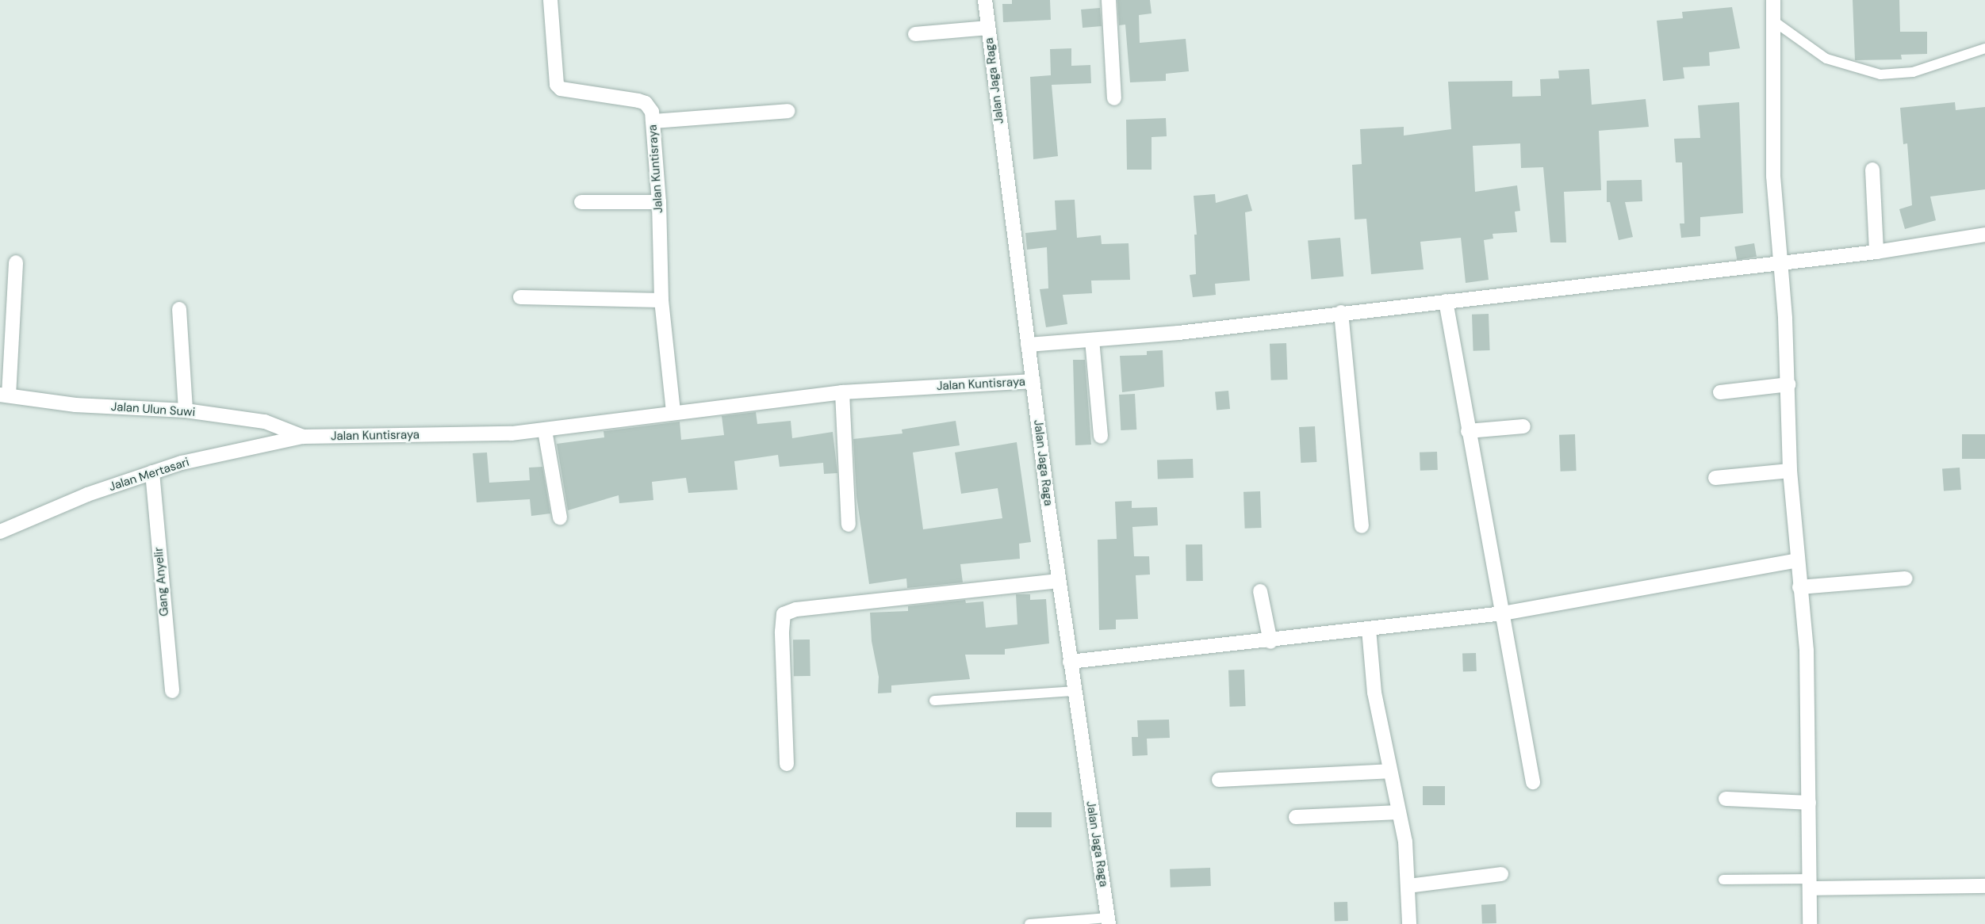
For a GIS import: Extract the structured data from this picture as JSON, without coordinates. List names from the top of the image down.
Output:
{
  "streets": {
    "street": [
      "Jalan Jaga Raga",
      "Jalan Kuntisraya",
      "Jalan Ulun Suwi",
      "Jalan Mertasari",
      "Gang Anyelir"
    ]
  },
  "crossings": [
    ["Jalan Jaga Raga", "Jalan Kuntisraya"],
    ["Jalan Kuntisraya", "Jalan Ulun Suwi"],
    ["Jalan Kuntisraya", "Jalan Mertasari"],
    ["Jalan Ulun Suwi", "Jalan Mertasari"],
    ["Jalan Mertasari", "Gang Anyelir"]
  ]
}
